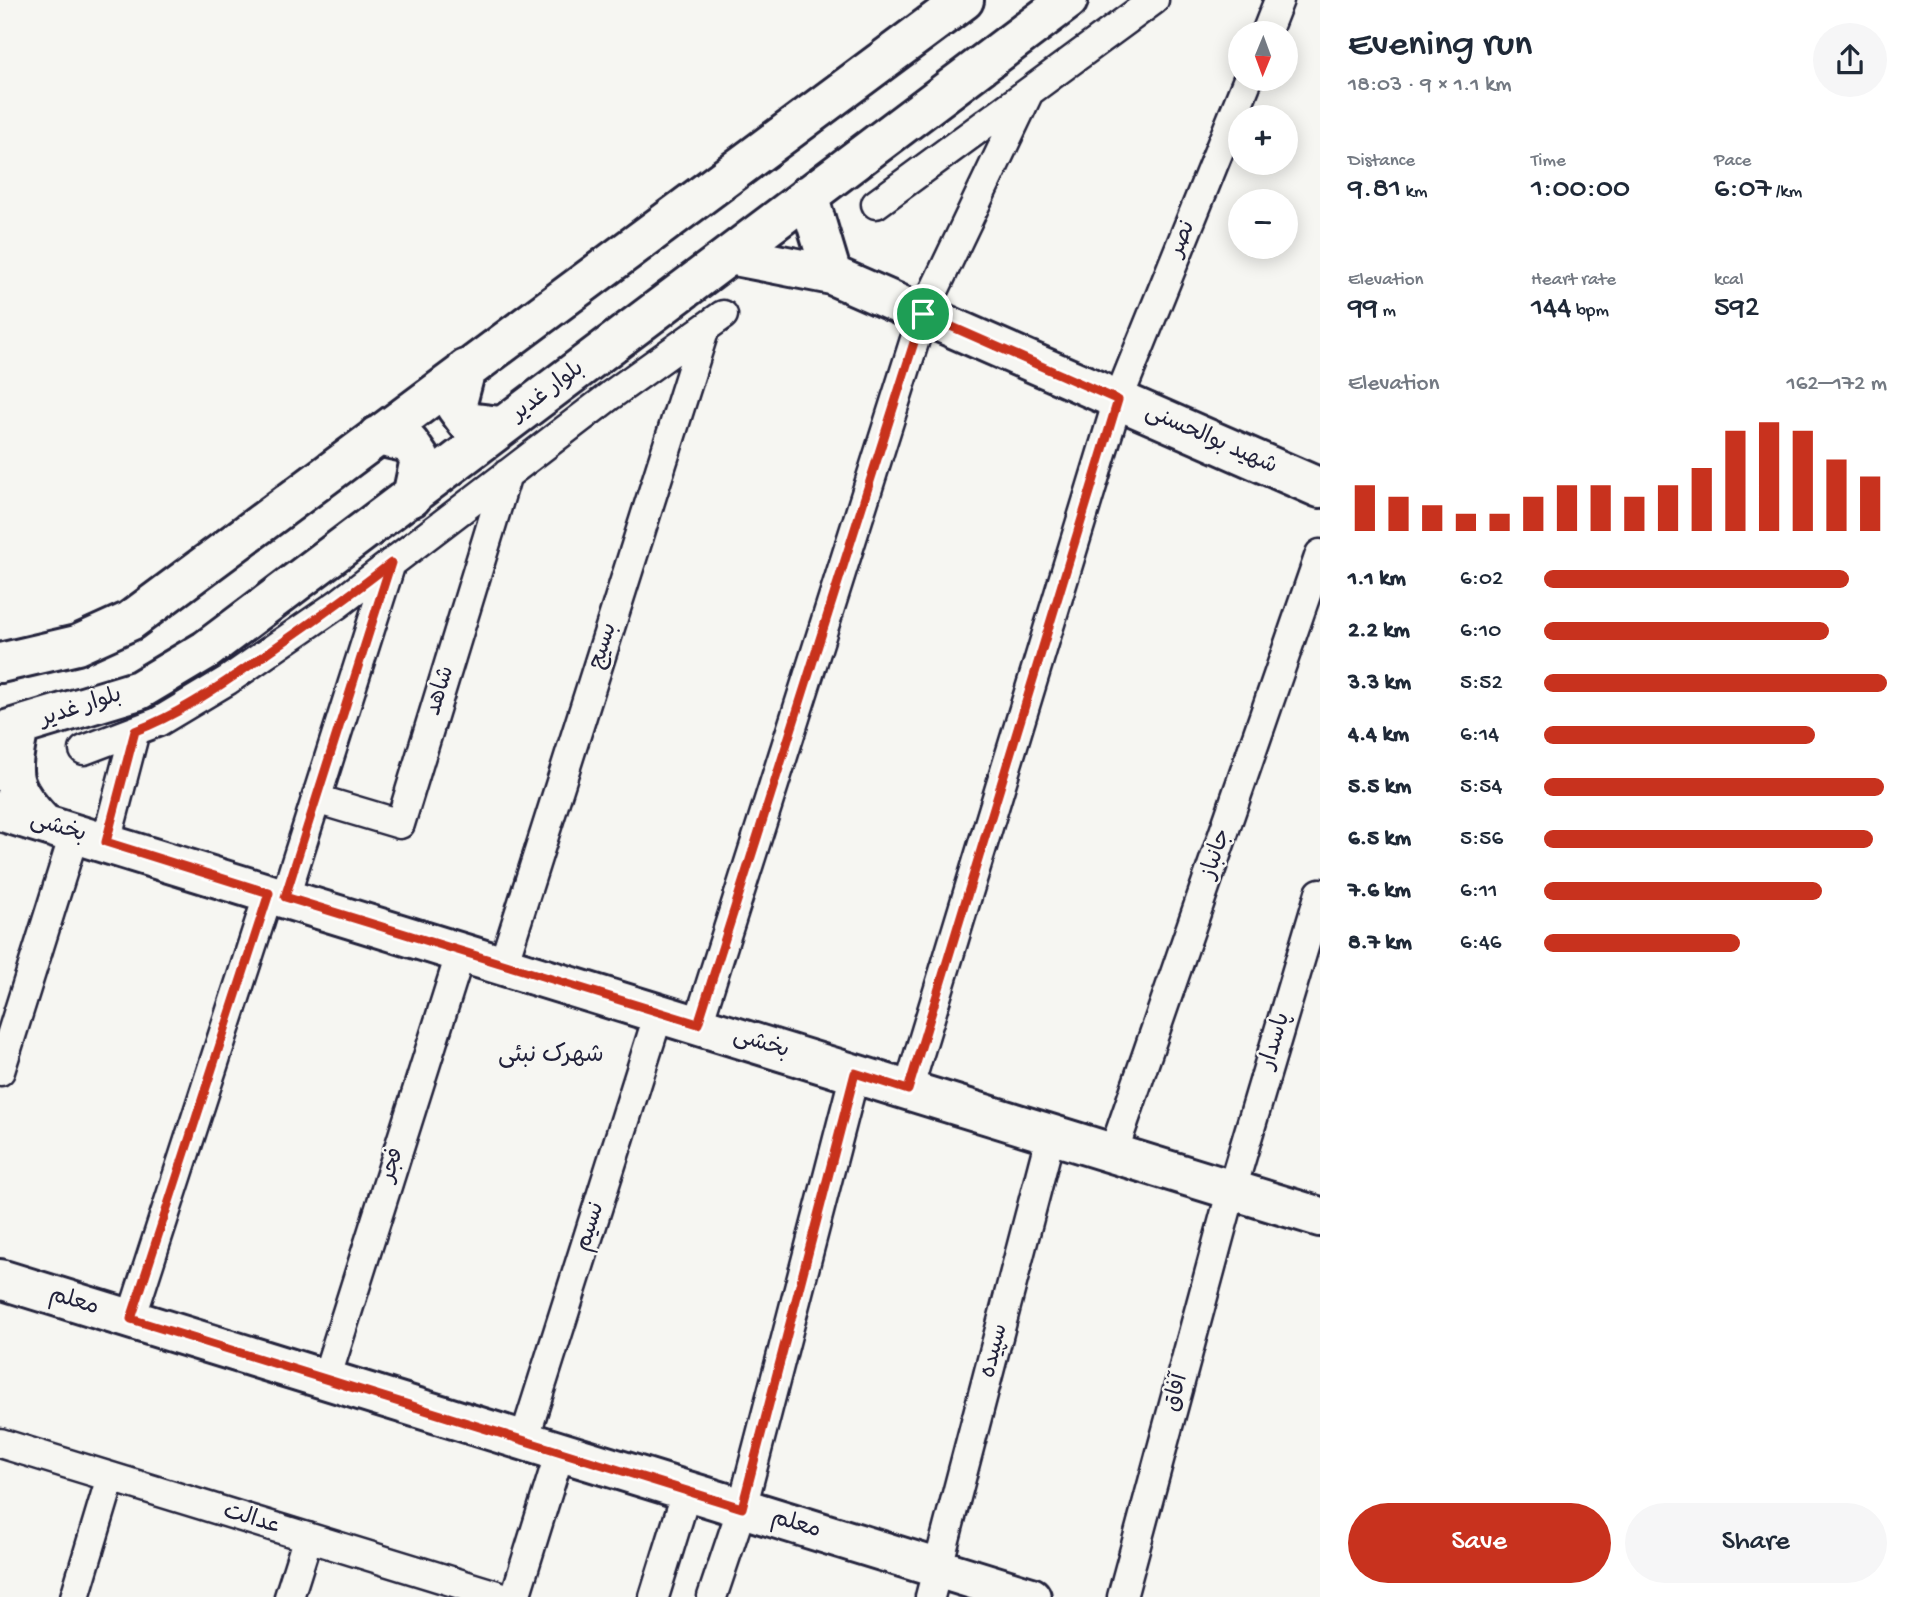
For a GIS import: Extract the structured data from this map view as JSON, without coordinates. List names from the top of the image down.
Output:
{
  "streets": {
    "street": [
      "نصر",
      "بلوار غدیر",
      "شهید بوالحسنی",
      "بسیج",
      "شاهد",
      "بخشی",
      "جانباز",
      "پاسدار",
      "فجر",
      "نسیم",
      "معلم",
      "سپیده",
      "آفاق",
      "عدالت"
    ]
  },
  "crossings": [
    ["نصر", "شهید بوالحسنی"],
    ["نصر", "بخشی"],
    ["بلوار غدیر", "شهید بوالحسنی"],
    ["بسیج", "شاهد"],
    ["بسیج", "بخشی"],
    ["بخشی", "جانباز"],
    ["بخشی", "پاسدار"],
    ["بخشی", "فجر"],
    ["بخشی", "نسیم"],
    ["بخشی", "سپیده"],
    ["بخشی", "آفاق"],
    ["پاسدار", "آفاق"],
    ["فجر", "معلم"],
    ["نسیم", "معلم"],
    ["معلم", "سپیده"]
  ],
  "districts": ["شهرک نبئی"],
  "north": "bottom",
  "page": {
    "heading": ["Evening run", "18:03 · 9 × 1.1 km"],
    "map_buttons": ["+", "−"],
    "stats": [
      ["Distance", "9.81 km"],
      ["Time", "1:00:00"],
      ["Pace", "6:07 /km"],
      ["Elevation", "99 m"],
      ["Heart rate", "144 bpm"],
      ["kcal", "592"]
    ],
    "chart": ["Elevation", "162–172 m"],
    "list": [
      {
        "name": "1.1 km",
        "note": "6:02"
      },
      {
        "name": "2.2 km",
        "note": "6:10"
      },
      {
        "name": "3.3 km",
        "note": "5:52"
      },
      {
        "name": "4.4 km",
        "note": "6:14"
      },
      {
        "name": "5.5 km",
        "note": "5:54"
      },
      {
        "name": "6.5 km",
        "note": "5:56"
      },
      {
        "name": "7.6 km",
        "note": "6:11"
      },
      {
        "name": "8.7 km",
        "note": "6:46"
      }
    ],
    "buttons": ["Save", "Share"]
  }
}
